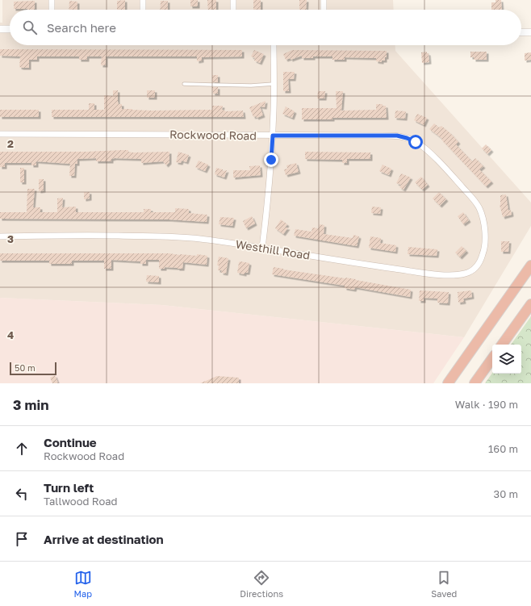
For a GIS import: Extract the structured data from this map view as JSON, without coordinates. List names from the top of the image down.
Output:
{
  "streets": {
    "street": ["Rockwood Road", "Westhill Road"]
  },
  "crossings": [
    ["Rockwood Road", "Westhill Road"]
  ],
  "scale_bar": "50 m",
  "page": {
    "search": "Search here",
    "scale": "50 m",
    "heading": ["3 min", "Walk · 190 m"],
    "list": [
      ["Continue", "Rockwood Road", "160 m"],
      ["Turn left", "Tallwood Road", "30 m"],
      "Arrive at destination"
    ],
    "nav": ["Map", "Directions", "Saved"]
  },
  "grid": {
    "rows": ["2", "3", "4"]
  }
}
